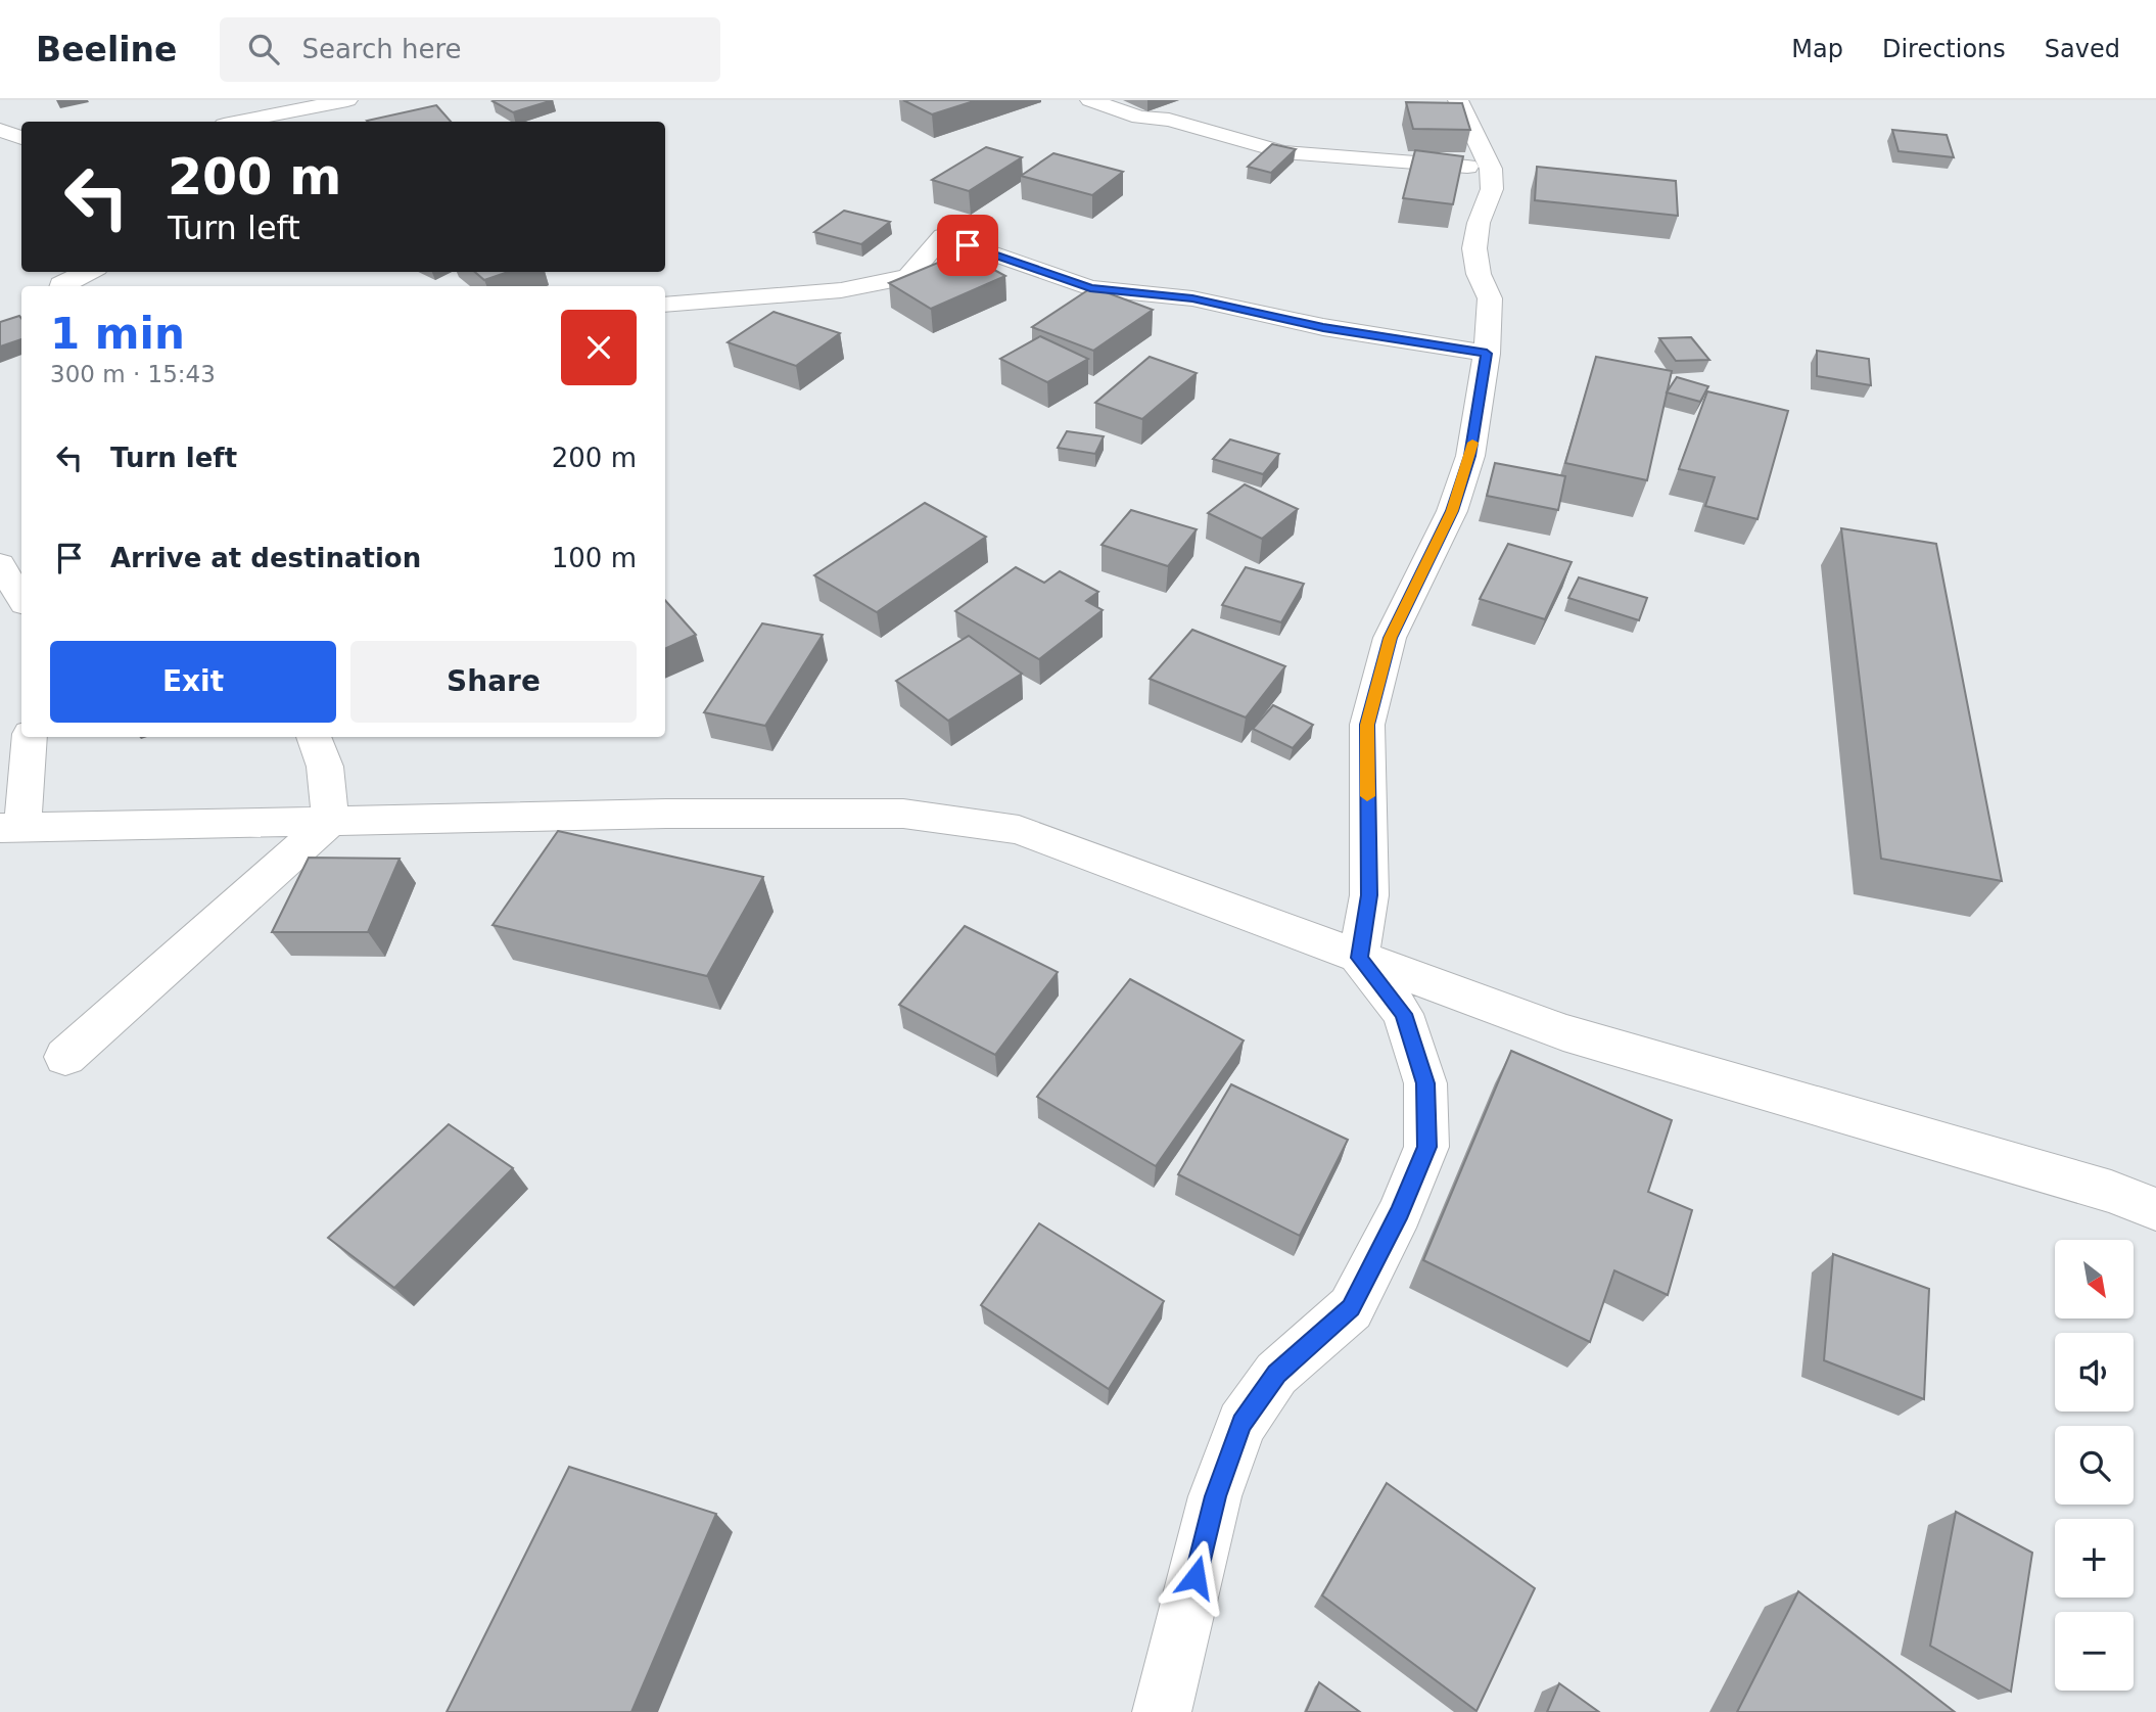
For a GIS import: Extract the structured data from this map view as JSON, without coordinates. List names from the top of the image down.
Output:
{
  "north": "bottom right",
  "page": {
    "header": "Beeline",
    "search": "Search here",
    "nav": ["Map", "Directions", "Saved"],
    "turn": ["200 m", "Turn left"],
    "heading": ["1 min", "300 m · 15:43"],
    "list": [
      {
        "name": "Turn left",
        "value": "200 m"
      },
      {
        "name": "Arrive at destination",
        "value": "100 m"
      }
    ],
    "buttons": ["Exit", "Share"],
    "map_buttons": ["+", "−"]
  }
}
